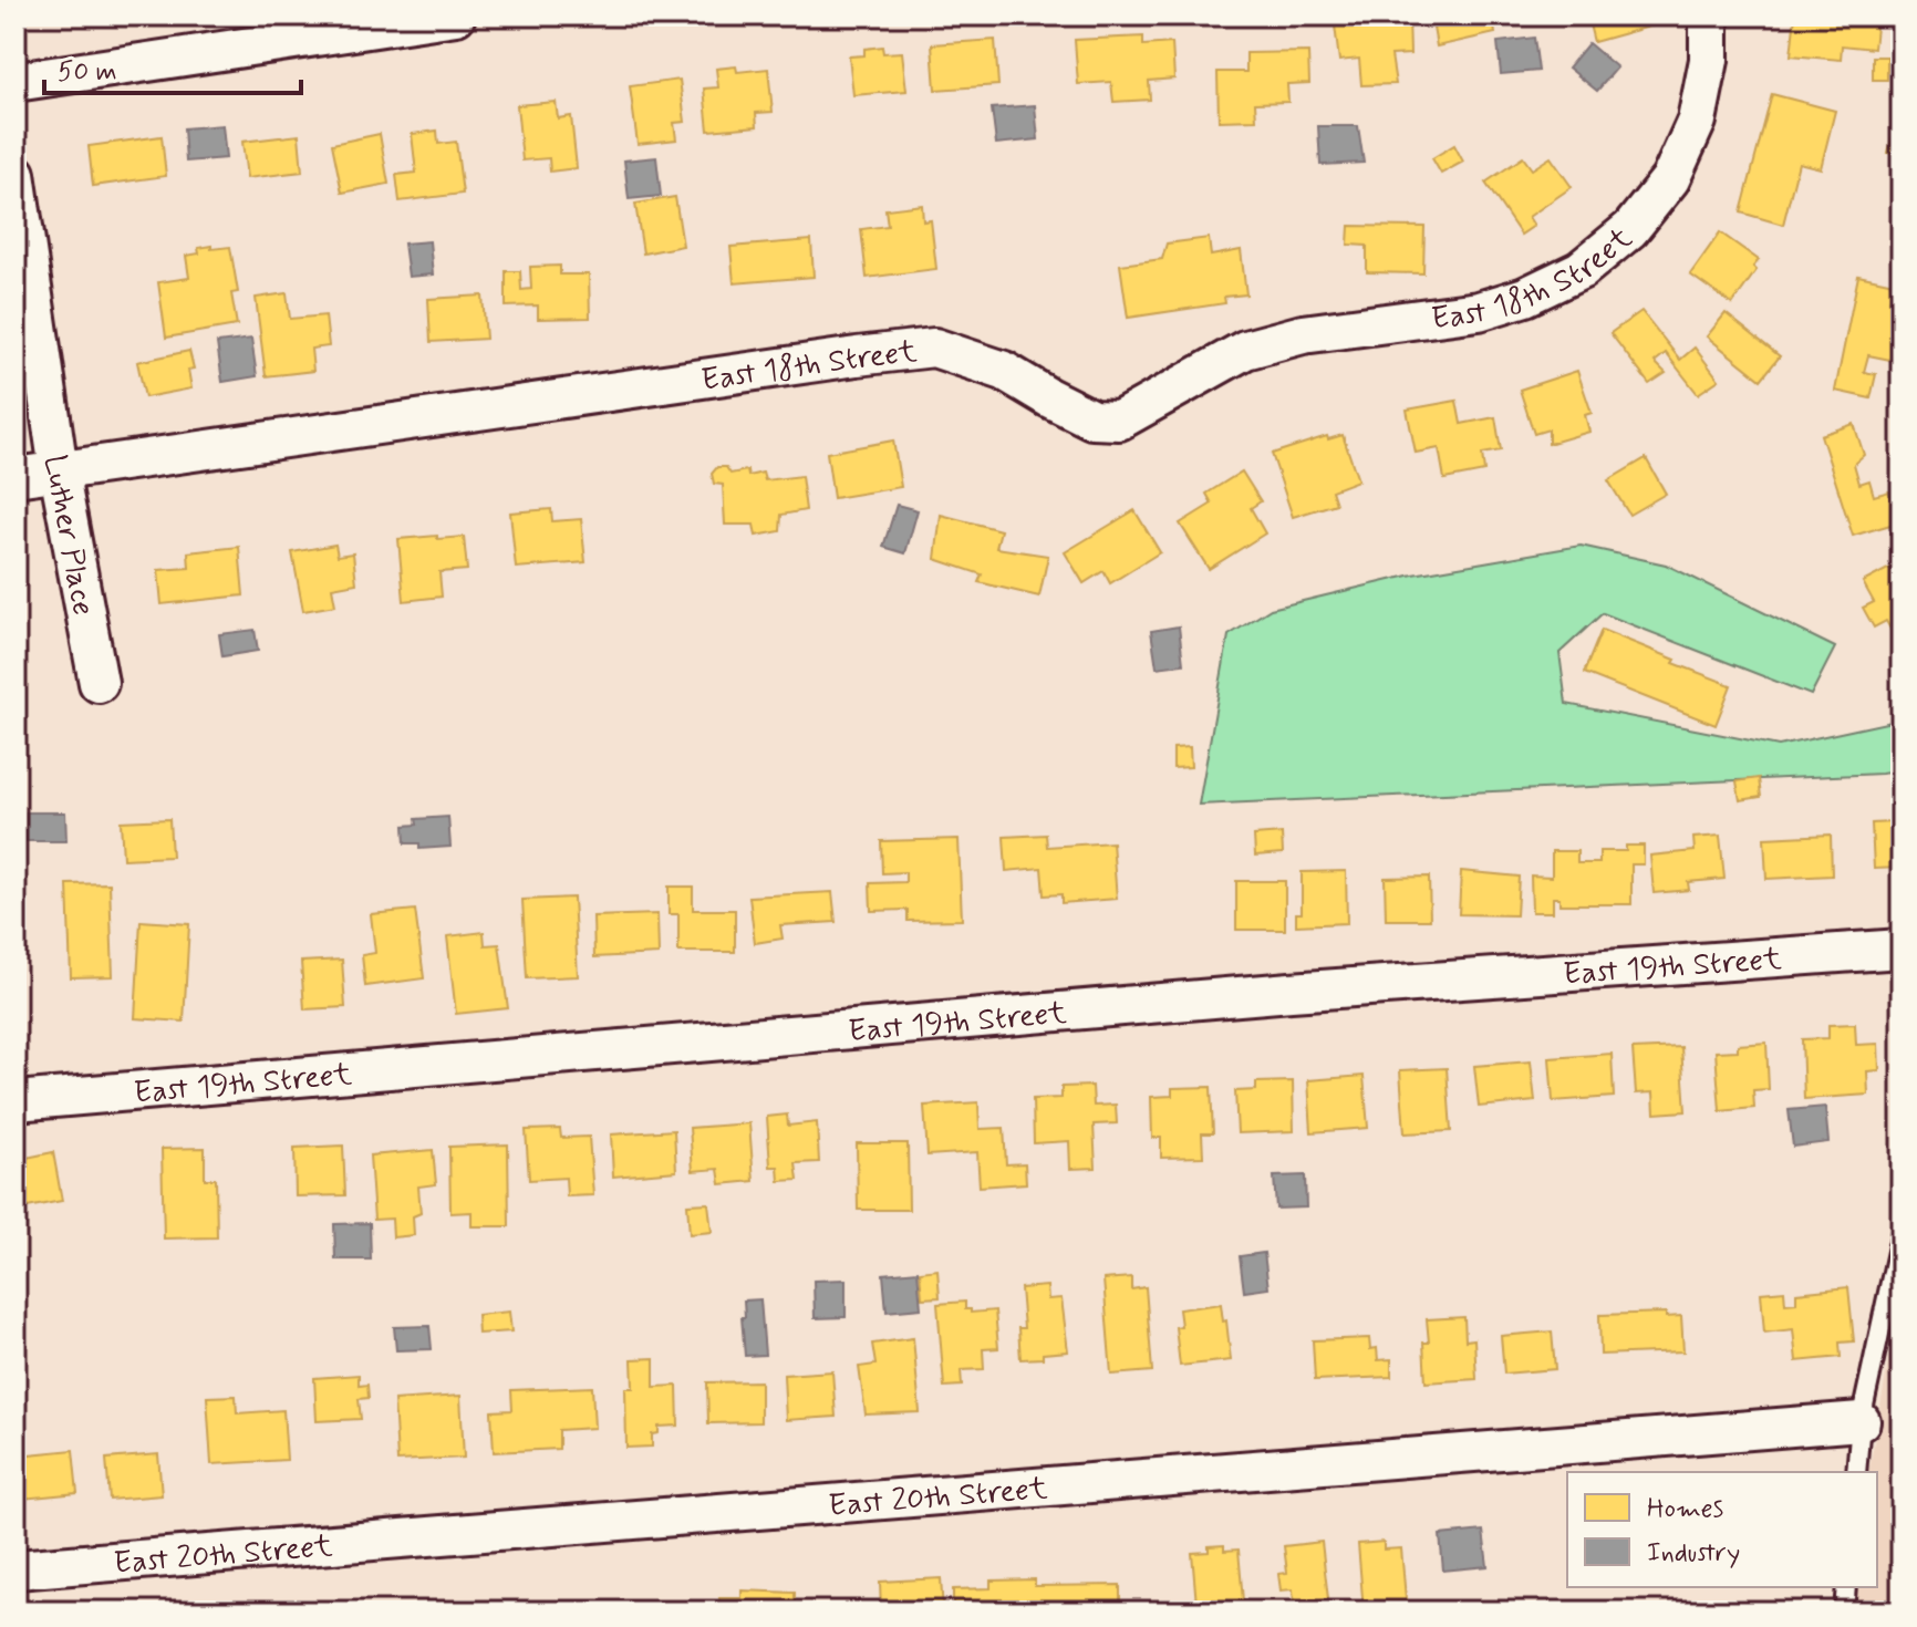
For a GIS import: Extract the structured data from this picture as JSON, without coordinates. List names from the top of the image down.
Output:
{
  "streets": {
    "street": [
      "East 18th Street",
      "Luther Place",
      "East 19th Street",
      "East 20th Street"
    ]
  },
  "crossings": [
    ["East 18th Street", "Luther Place"]
  ],
  "legend": ["Homes", "Industry"],
  "scale_bar": "50 m"
}
